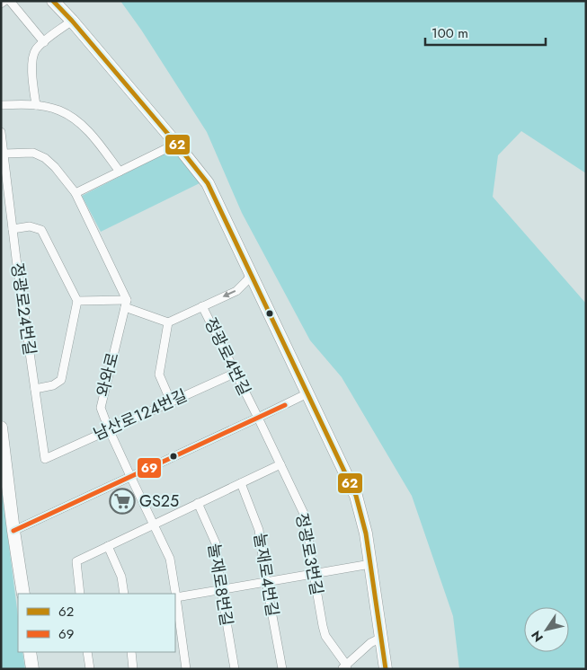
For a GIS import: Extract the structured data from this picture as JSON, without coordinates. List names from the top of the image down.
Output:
{
  "streets": {
    "street": [
      "정광로24번길",
      "정광로4번길",
      "와와로",
      "남산로124번길",
      "정광로3번길",
      "눌재로4번길",
      "눌재로8번길"
    ]
  },
  "crossings": [
    ["정광로24번길", "남산로124번길"],
    ["정광로4번길", "남산로124번길"],
    ["정광로4번길", "정광로3번길"],
    ["와와로", "남산로124번길"]
  ],
  "places": {
    "supermarket": ["GS25"]
  },
  "lines": ["transit line 62", "transit line 69"],
  "legend": ["62", "69"],
  "scale_bar": "100 m",
  "north": "bottom left"
}
